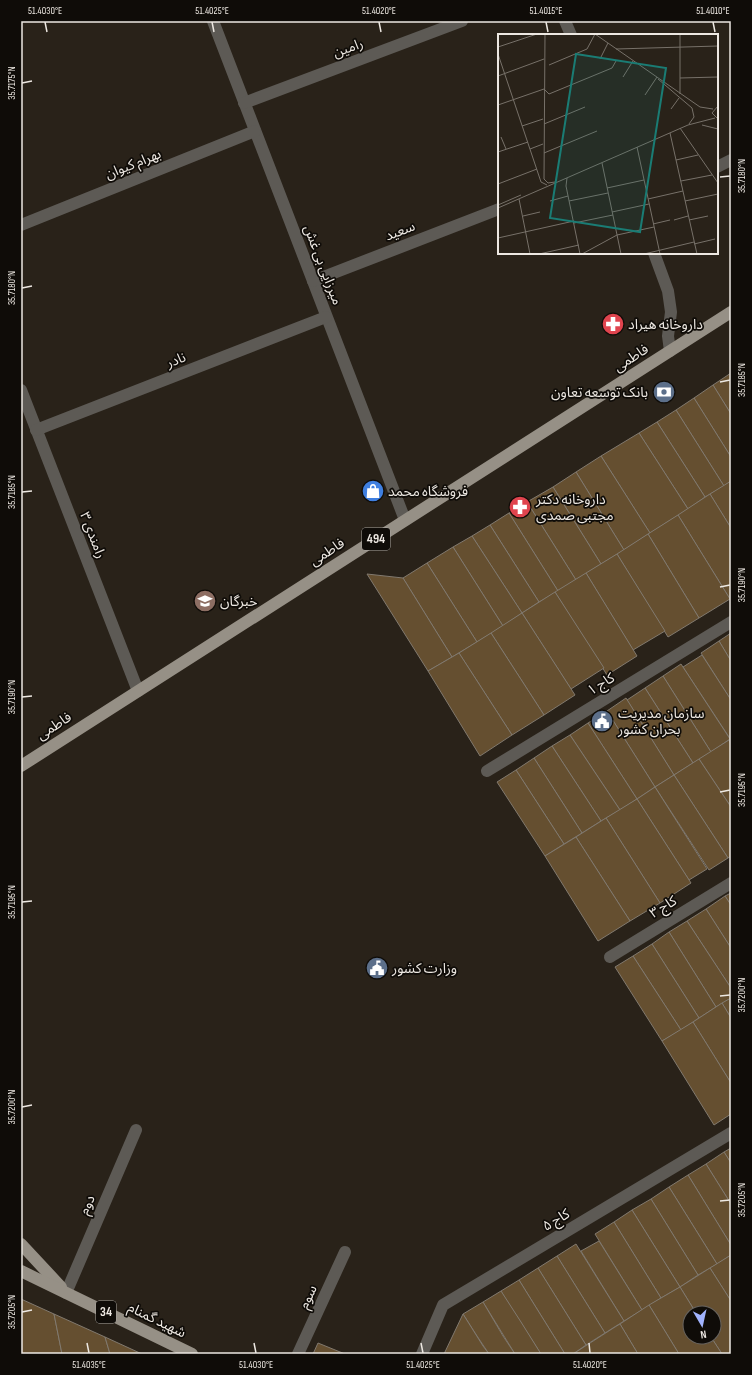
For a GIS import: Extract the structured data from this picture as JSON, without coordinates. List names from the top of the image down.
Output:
{
  "streets": {
    "main road": [
      "فاطمی",
      "494",
      "34",
      "شهید گمنام"
    ],
    "street": [
      "رامین",
      "بهرام کیوان",
      "سعید",
      "میرزایی بی غش",
      "نادر",
      "رامندی ۳",
      "کاج ۱",
      "کاج ۳",
      "دوم",
      "کاج ۵",
      "سوم"
    ]
  },
  "crossings": [
    ["رامین", "میرزایی بی غش"],
    ["بهرام کیوان", "میرزایی بی غش"],
    ["سعید", "میرزایی بی غش"],
    ["میرزایی بی غش", "فاطمی"],
    ["میرزایی بی غش", "نادر"],
    ["فاطمی", "رامندی ۳"],
    ["نادر", "رامندی ۳"],
    ["دوم", "شهید گمنام"]
  ],
  "places": {
    "pharmacy": ["داروخانه هیراد", "داروخانه دکتر مجتبی صمدی"],
    "bank": ["بانک توسعه تعاون"],
    "shop": ["فروشگاه محمد"],
    "school or university": ["خبرگان"],
    "public building": ["سازمان مدیریت بحران کشور", "وزارت کشور"]
  },
  "north": "bottom",
  "coordinates": [
    "51.4030°E",
    "51.4025°E",
    "51.4020°E",
    "51.4015°E",
    "51.4010°E",
    "35.7175°N",
    "35.7180°N",
    "35.7185°N",
    "35.7190°N",
    "35.7195°N",
    "35.7200°N",
    "35.7205°N",
    "51.4035°E"
  ]
}
